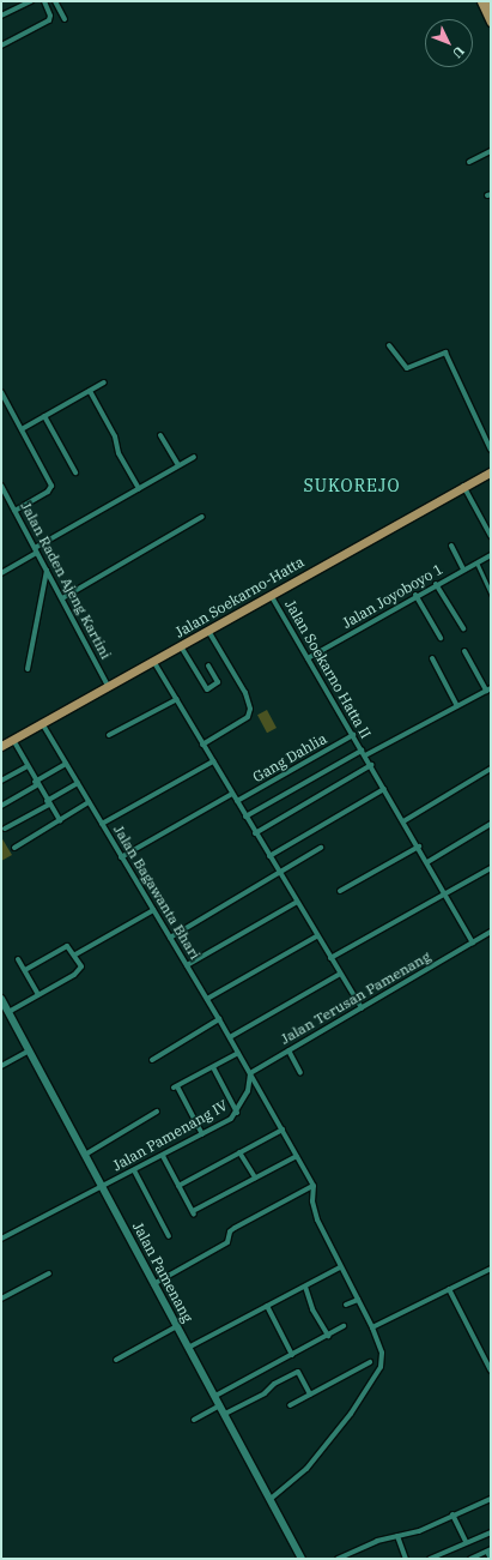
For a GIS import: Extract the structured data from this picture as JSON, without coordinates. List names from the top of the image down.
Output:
{
  "streets": {
    "main road": ["Jalan Soekarno-Hatta", "Jalan Pamenang"],
    "street": [
      "Jalan Raden Ajeng Kartini",
      "Jalan Joyoboyo 1",
      "Jalan Soekarno Hatta II",
      "Gang Dahlia",
      "Jalan Bagawanta Bhari",
      "Jalan Terusan Pamenang",
      "Jalan Pamenang IV"
    ]
  },
  "crossings": [
    ["Jalan Raden Ajeng Kartini", "Jalan Soekarno-Hatta"],
    ["Jalan Joyoboyo 1", "Jalan Soekarno Hatta II"],
    ["Jalan Soekarno-Hatta", "Jalan Soekarno Hatta II"],
    ["Jalan Soekarno-Hatta", "Jalan Bagawanta Bhari"],
    ["Jalan Soekarno Hatta II", "Gang Dahlia"],
    ["Jalan Soekarno Hatta II", "Jalan Terusan Pamenang"],
    ["Jalan Bagawanta Bhari", "Jalan Terusan Pamenang"],
    ["Jalan Bagawanta Bhari", "Jalan Pamenang IV"],
    ["Jalan Terusan Pamenang", "Jalan Pamenang IV"],
    ["Jalan Pamenang IV", "Jalan Pamenang"]
  ],
  "districts": ["SUKOREJO"],
  "north": "bottom right"
}
